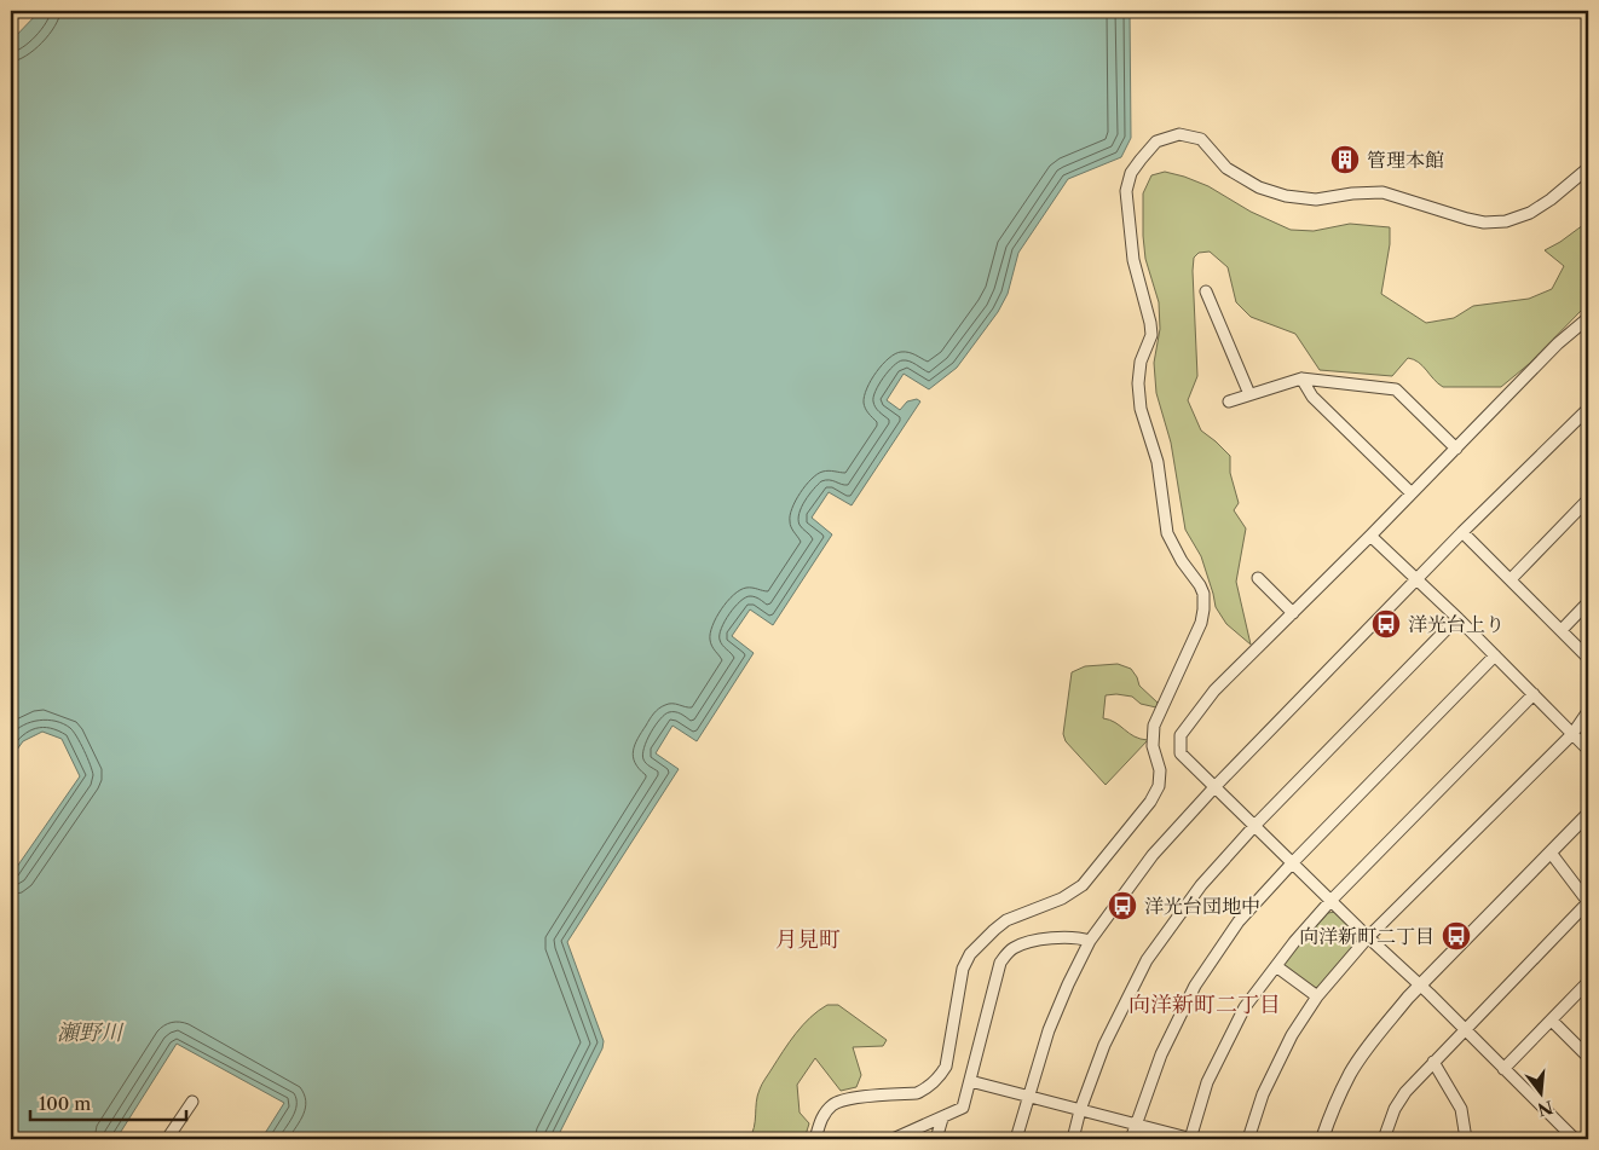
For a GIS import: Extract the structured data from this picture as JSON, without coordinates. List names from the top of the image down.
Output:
{
  "districts": ["月見町", "向洋新町二丁目"],
  "water": ["瀬野川"],
  "places": {
    "building": ["管理本館"],
    "bus stop": ["洋光台上り", "洋光台団地中", "向洋新町二丁目"]
  },
  "scale_bar": "100 m",
  "north": "bottom"
}
